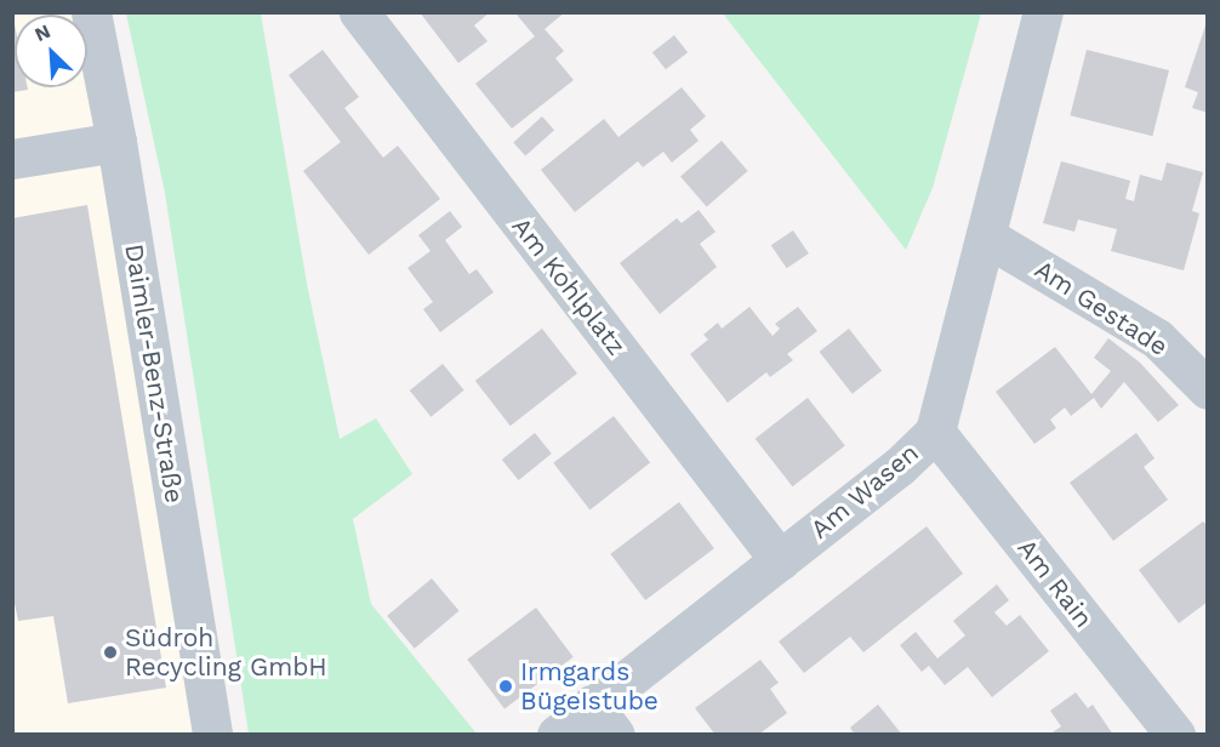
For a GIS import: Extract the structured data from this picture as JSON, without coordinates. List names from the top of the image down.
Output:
{
  "streets": {
    "street": [
      "Am Kohlplatz",
      "Am Gestade",
      "Daimler-Benz-Straße",
      "Am Wasen",
      "Am Rain"
    ]
  },
  "crossings": [
    ["Am Kohlplatz", "Am Wasen"],
    ["Am Gestade", "Am Wasen"],
    ["Am Wasen", "Am Rain"]
  ],
  "places": ["Südroh Recycling GmbH", "Irmgards BügeIstube"],
  "north": "top left"
}
